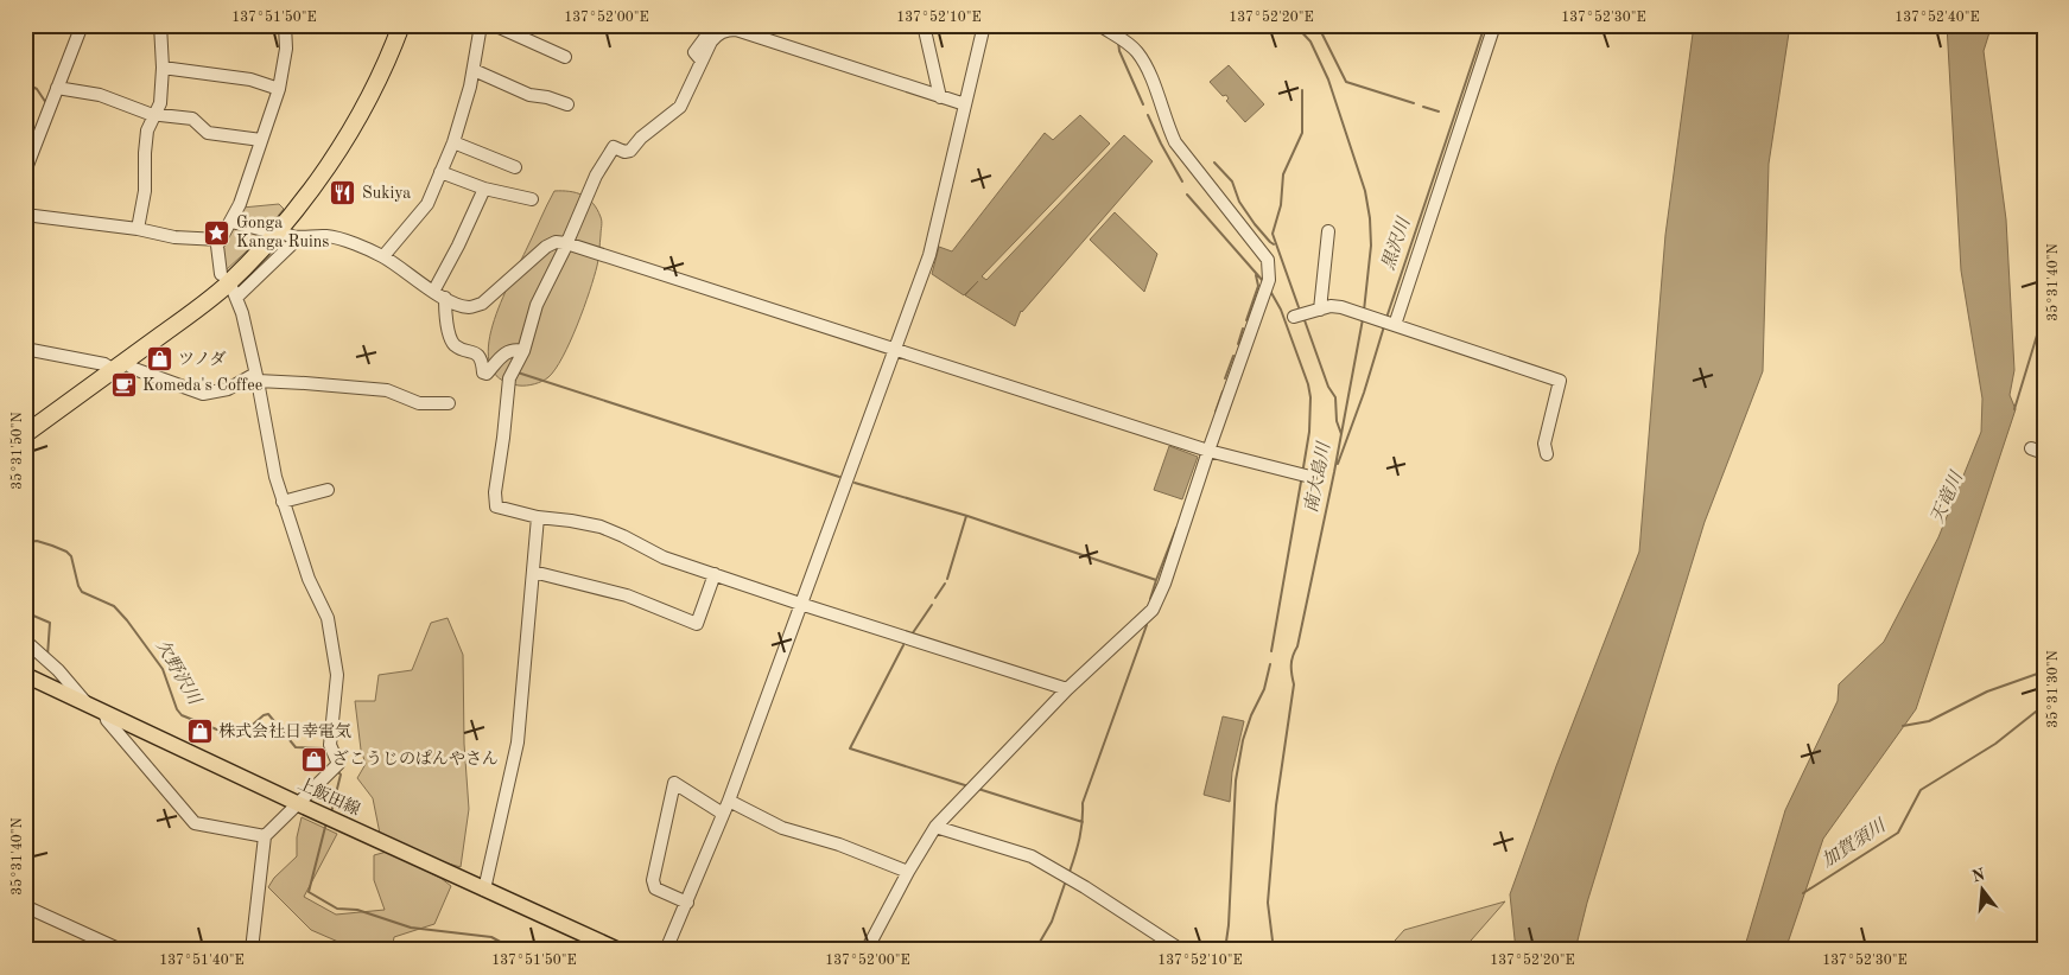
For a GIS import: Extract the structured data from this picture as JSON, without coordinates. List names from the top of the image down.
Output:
{
  "streets": {
    "main road": ["上飯田線"]
  },
  "water": [
    "黒沢川",
    "南大島川",
    "天竜川",
    "欠野沢川",
    "加賀須川"
  ],
  "places": {
    "restaurant": ["Sukiya"],
    "place": ["Gonga Kanga Ruins"],
    "shop": ["ツノダ", "株式会社日幸電気", "ざこうじのぱんやさん"],
    "cafe": ["Komeda's Coffee"]
  },
  "north": "top",
  "coordinates": [
    "137°51'50\"E",
    "137°52'00\"E",
    "137°52'10\"E",
    "137°52'20\"E",
    "137°52'30\"E",
    "137°52'40\"E",
    "35°31'40\"N",
    "35°31'50\"N",
    "35°31'30\"N",
    "137°51'40\"E"
  ]
}
